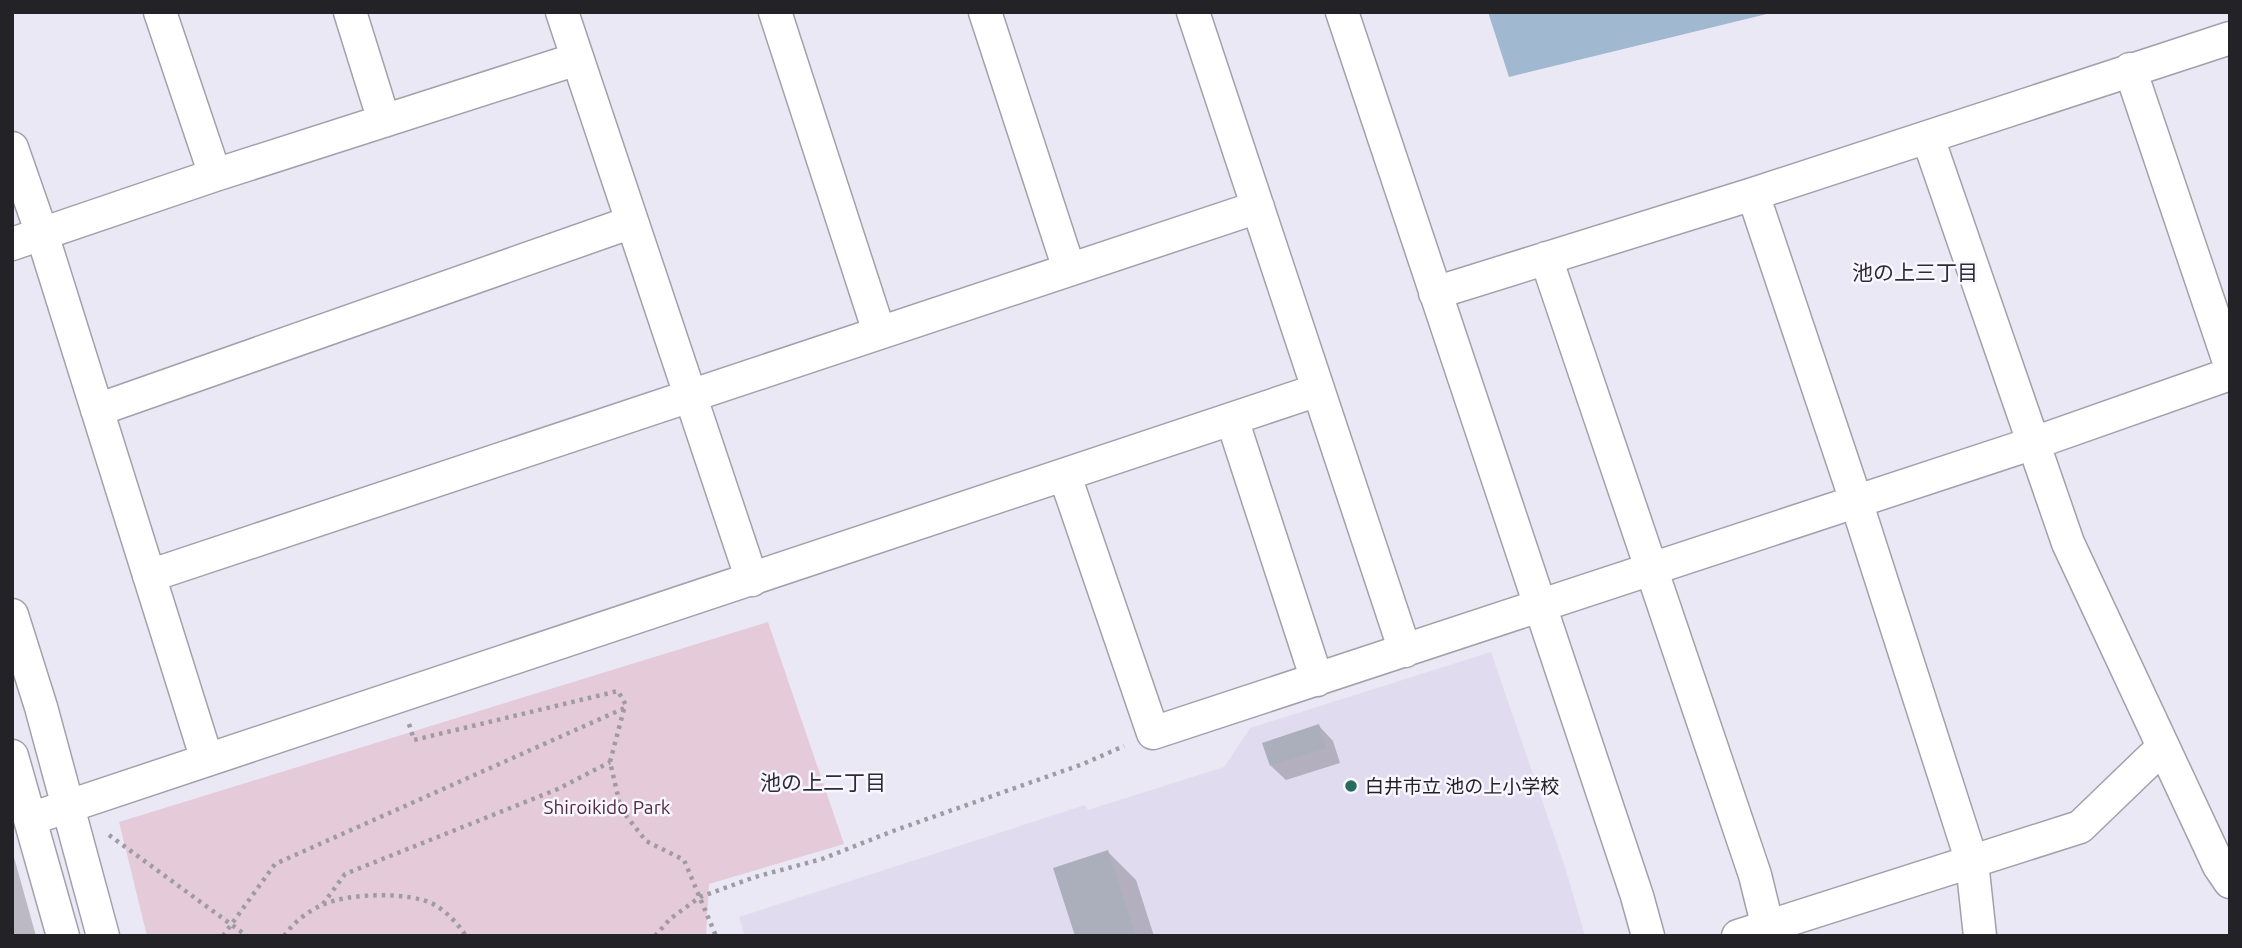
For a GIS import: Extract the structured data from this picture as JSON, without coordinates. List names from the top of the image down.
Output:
{
  "districts": ["池の上三丁目", "池の上二丁目"],
  "parks": ["Shiroikido Park"],
  "places": ["白井市立 池の上小学校"]
}
